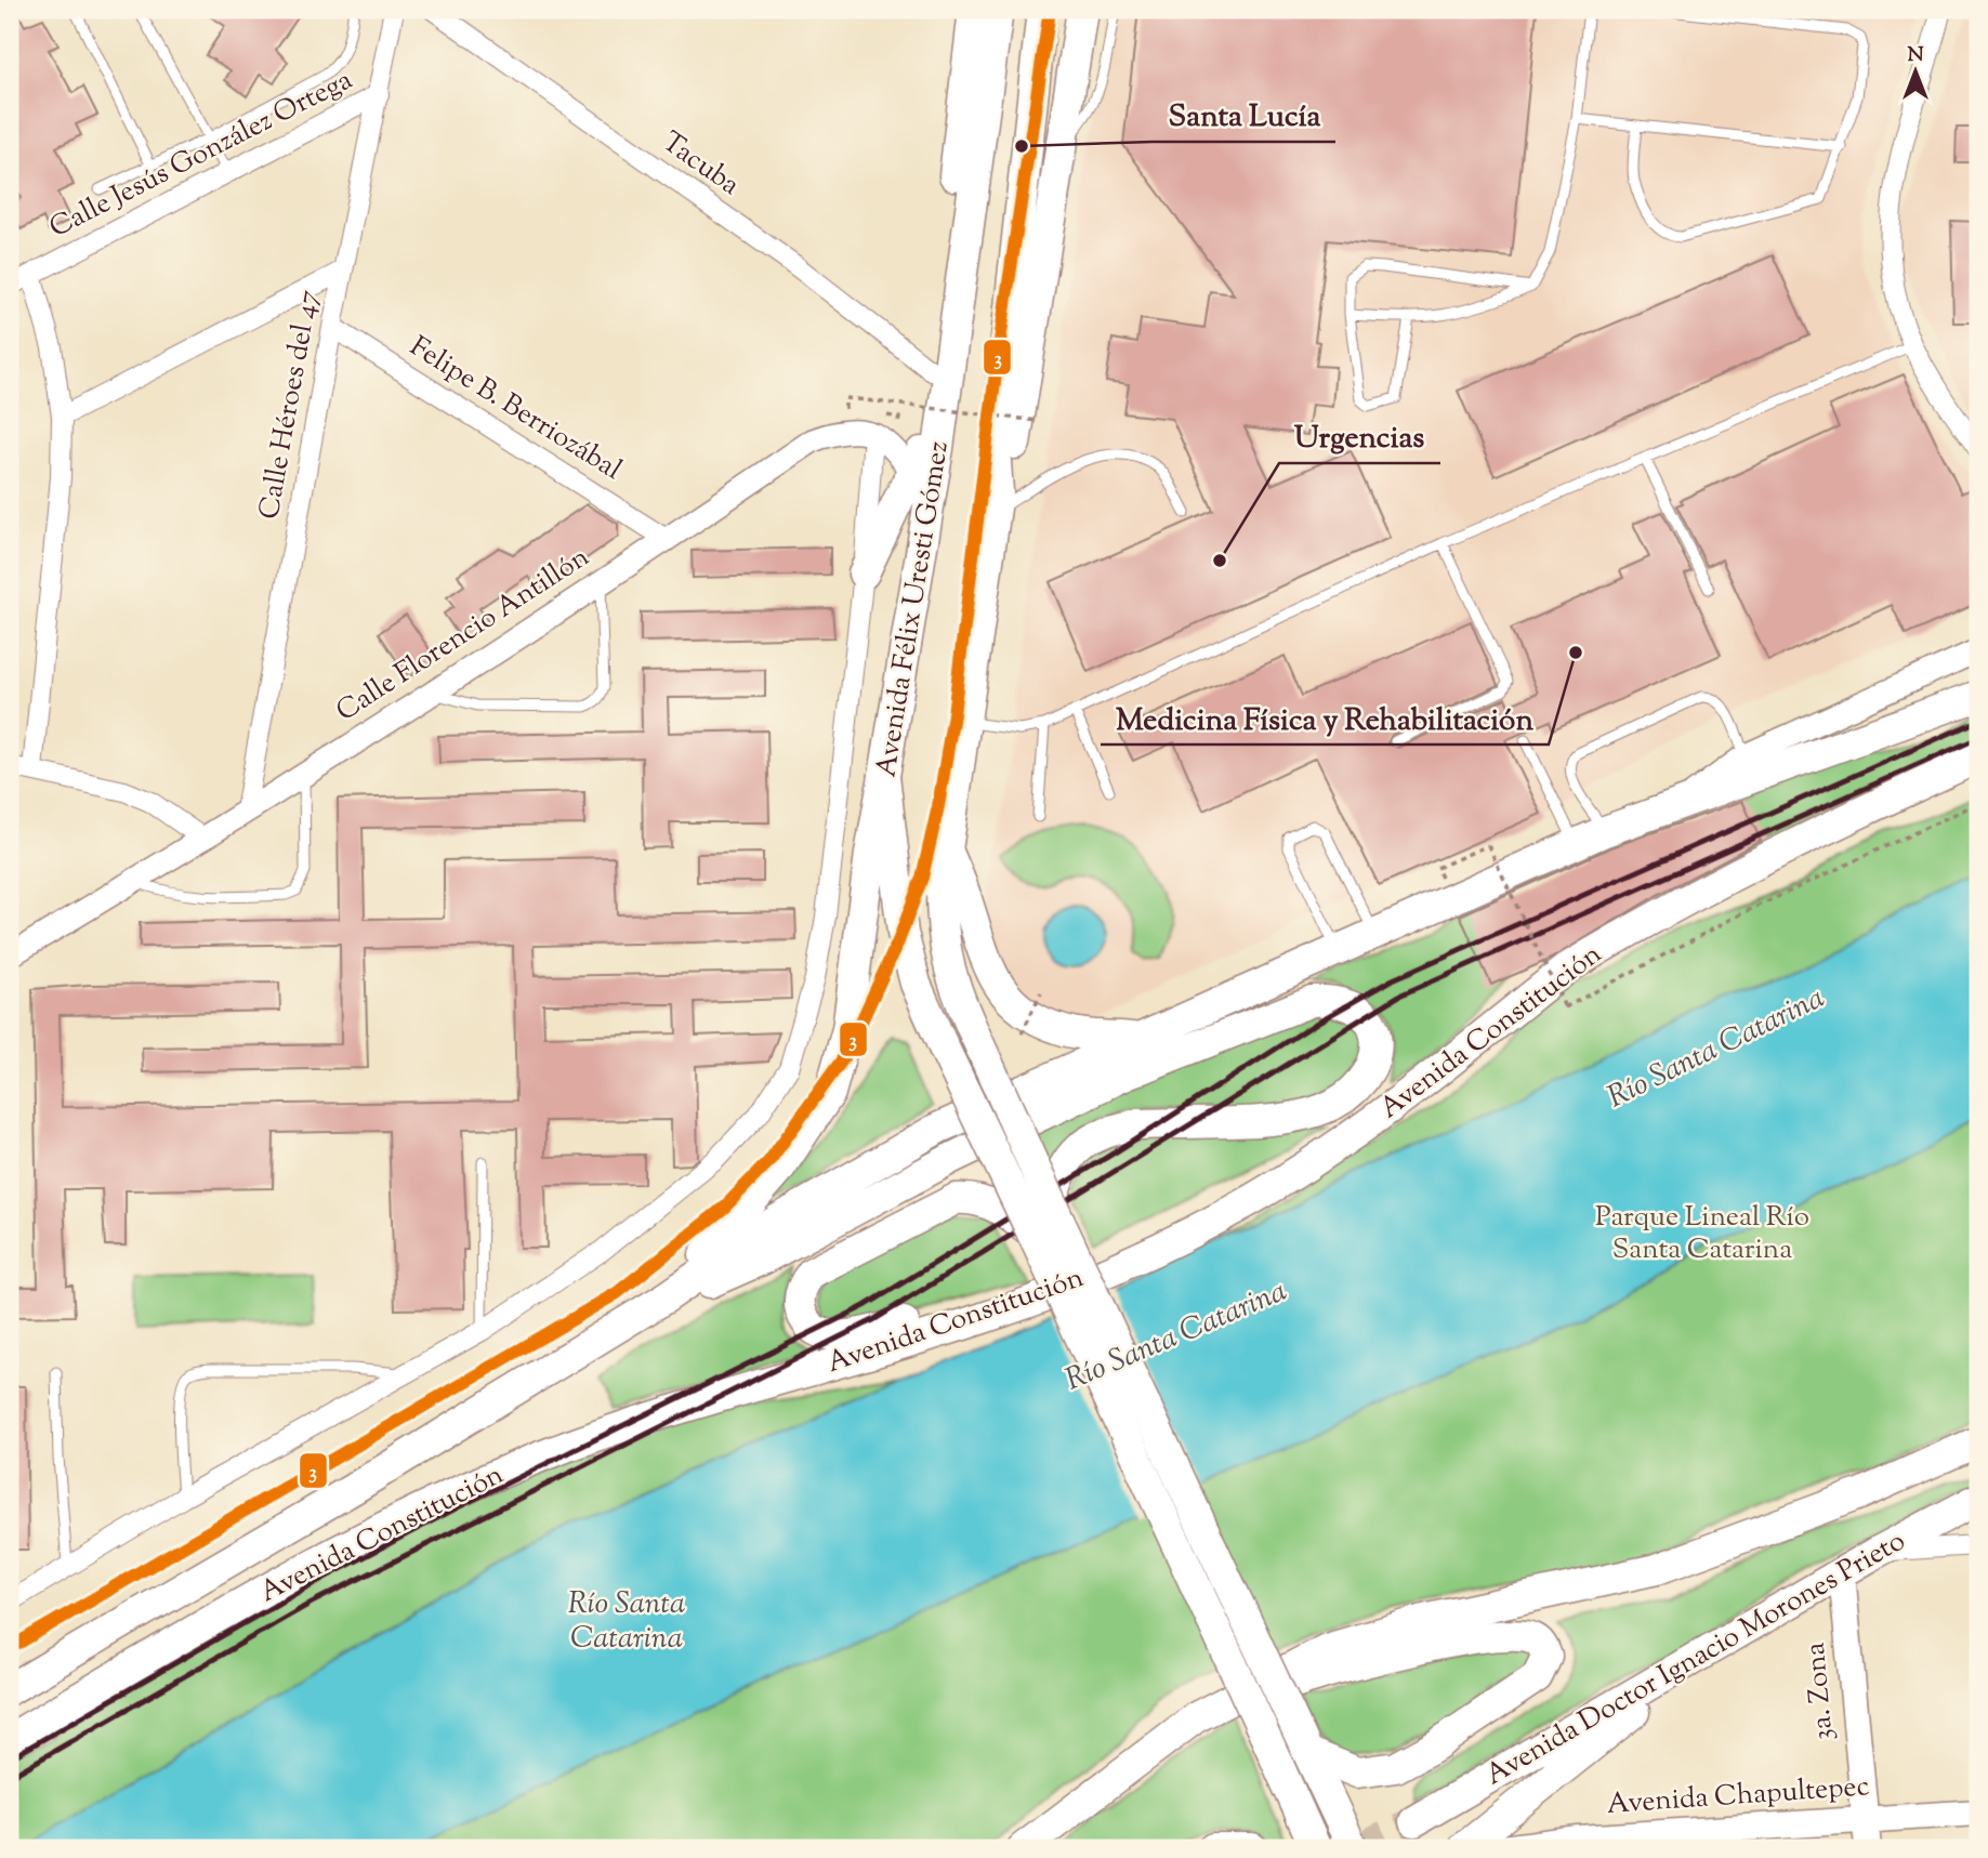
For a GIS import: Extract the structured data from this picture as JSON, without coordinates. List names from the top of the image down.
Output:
{
  "streets": {
    "main road": [
      "Avenida Félix Uresti Gómez",
      "Avenida Constitución",
      "Avenida Doctor Ignacio Morones Prieto",
      "3a. Zona",
      "Avenida Chapultepec"
    ],
    "street": [
      "Calle Jesús González Ortega",
      "Tacuba",
      "Calle Héroes del 47",
      "Felipe B. Berriozábal",
      "Calle Florencio Antillón"
    ]
  },
  "crossings": [
    ["Calle Jesús González Ortega", "Calle Héroes del 47"],
    ["Calle Héroes del 47", "Felipe B. Berriozábal"],
    ["Calle Héroes del 47", "Calle Florencio Antillón"],
    ["Felipe B. Berriozábal", "Calle Florencio Antillón"],
    ["Avenida Doctor Ignacio Morones Prieto", "3a. Zona"],
    ["3a. Zona", "Avenida Chapultepec"]
  ],
  "water": ["Río Santa Catarina"],
  "parks": ["Parque Lineal Río Santa Catarina"],
  "places": ["Santa Lucía", "Urgencias", "Medicina Física y Rehabilitación"],
  "lines": ["transit line 3"],
  "north": "top"
}
